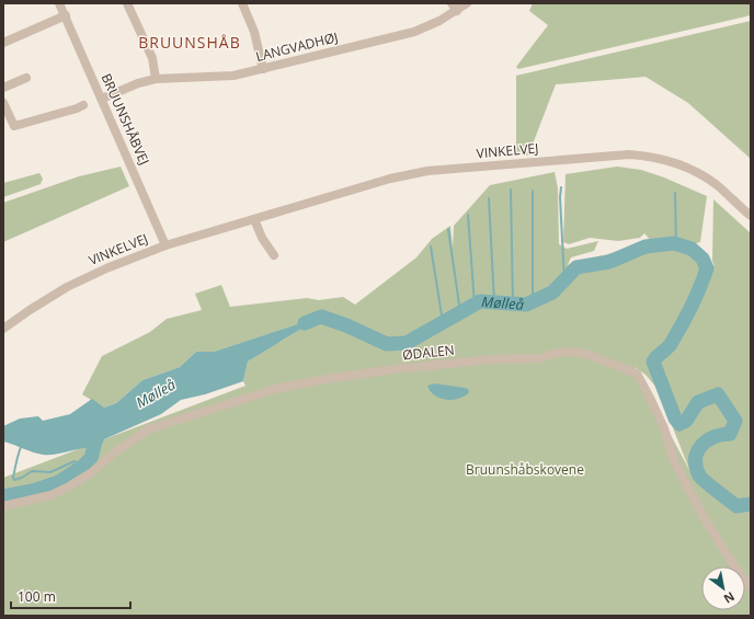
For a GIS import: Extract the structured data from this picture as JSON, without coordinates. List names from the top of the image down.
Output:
{
  "streets": {
    "street": [
      "LANGVADHØJ",
      "BRUUNSHÅBVEJ",
      "VINKELVEJ",
      "ØDALEN"
    ]
  },
  "crossings": [
    ["LANGVADHØJ", "BRUUNSHÅBVEJ"],
    ["BRUUNSHÅBVEJ", "VINKELVEJ"]
  ],
  "districts": ["BRUUNSHÅB"],
  "water": ["Mølleå"],
  "parks": ["Bruunshåbskovene"],
  "scale_bar": "100 m",
  "north": "bottom right"
}
